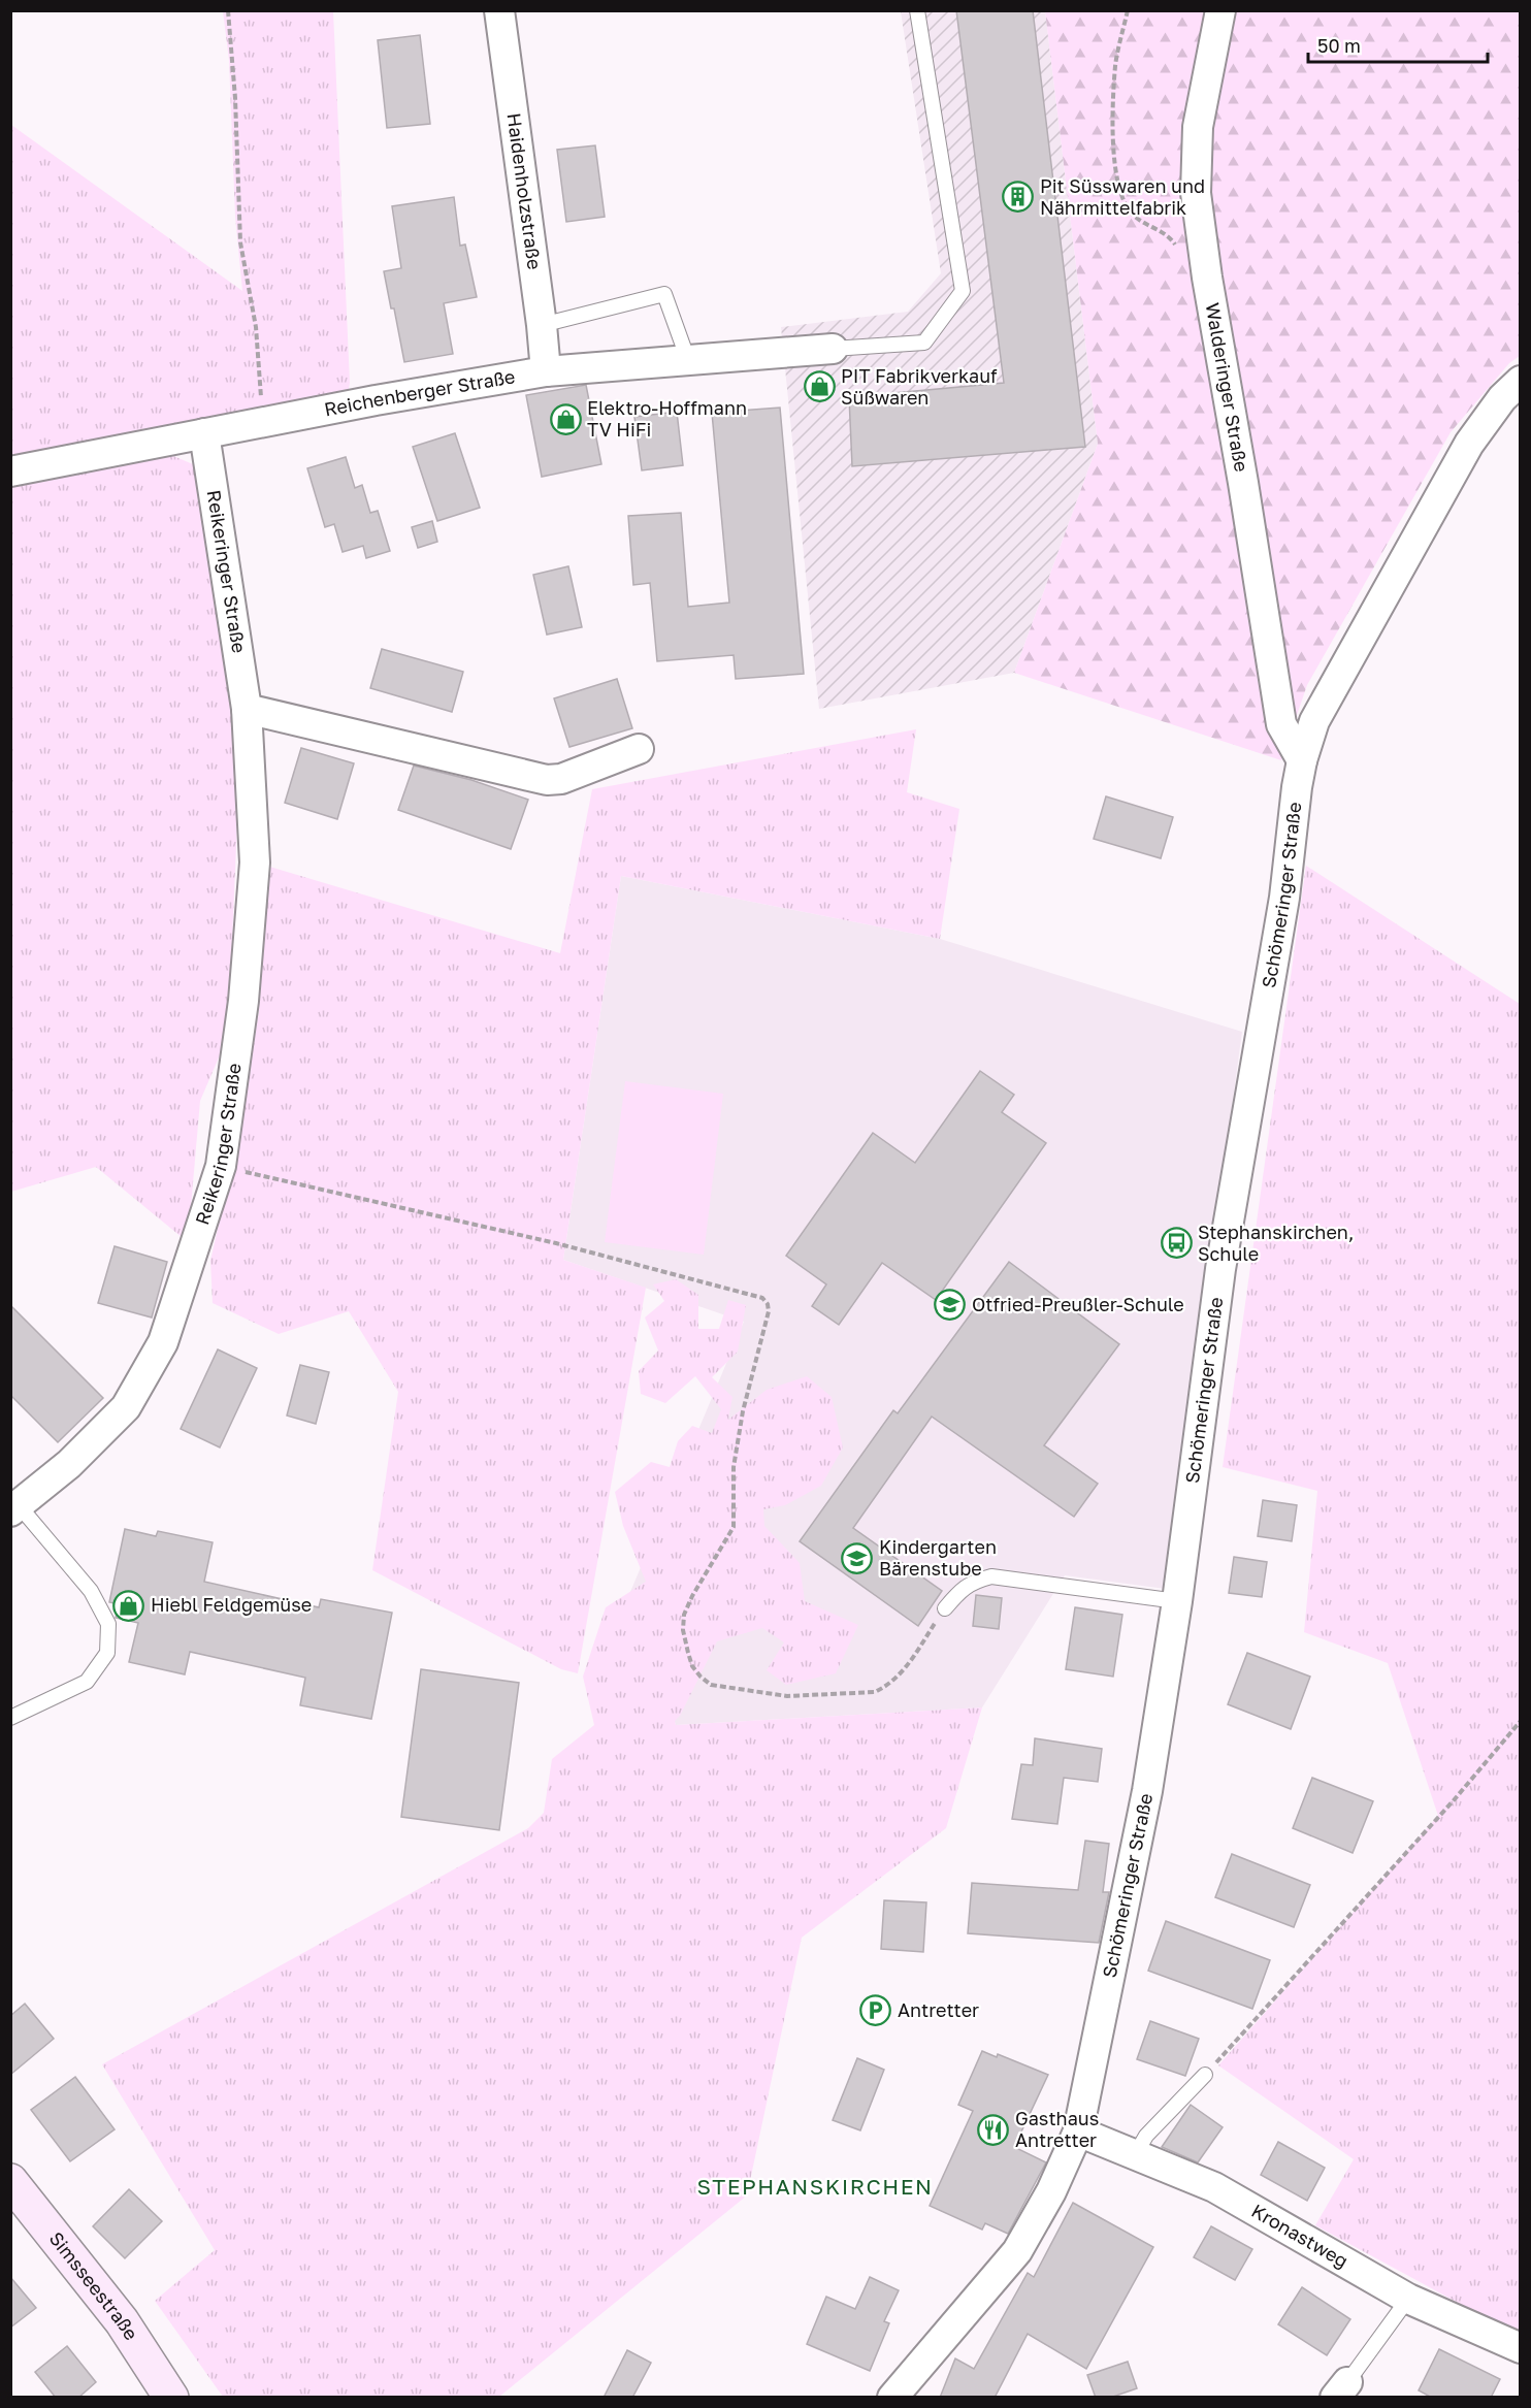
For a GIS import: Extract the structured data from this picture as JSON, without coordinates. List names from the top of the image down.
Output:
{
  "streets": {
    "main road": ["Simsseestraße"],
    "street": [
      "Haidenholzstraße",
      "Walderinger Straße",
      "Reichenberger Straße",
      "Reikeringer Straße",
      "Schömeringer Straße",
      "Kronastweg"
    ]
  },
  "crossings": [
    ["Haidenholzstraße", "Reichenberger Straße"],
    ["Walderinger Straße", "Schömeringer Straße"],
    ["Reichenberger Straße", "Reikeringer Straße"],
    ["Schömeringer Straße", "Kronastweg"]
  ],
  "districts": ["STEPHANSKIRCHEN"],
  "places": {
    "building": ["Pit Süsswaren und Nährmittelfabrik"],
    "shop": ["PIT Fabrikverkauf Süßwaren", "Elektro-Hoffmann TV HiFi", "Hiebl Feldgemüse"],
    "bus stop": ["Stephanskirchen, Schule"],
    "school or university": ["Otfried-Preußler-Schule", "Kindergarten Bärenstube"],
    "parking": ["Antretter"],
    "restaurant": ["Gasthaus Antretter"]
  },
  "scale_bar": "50 m"
}
